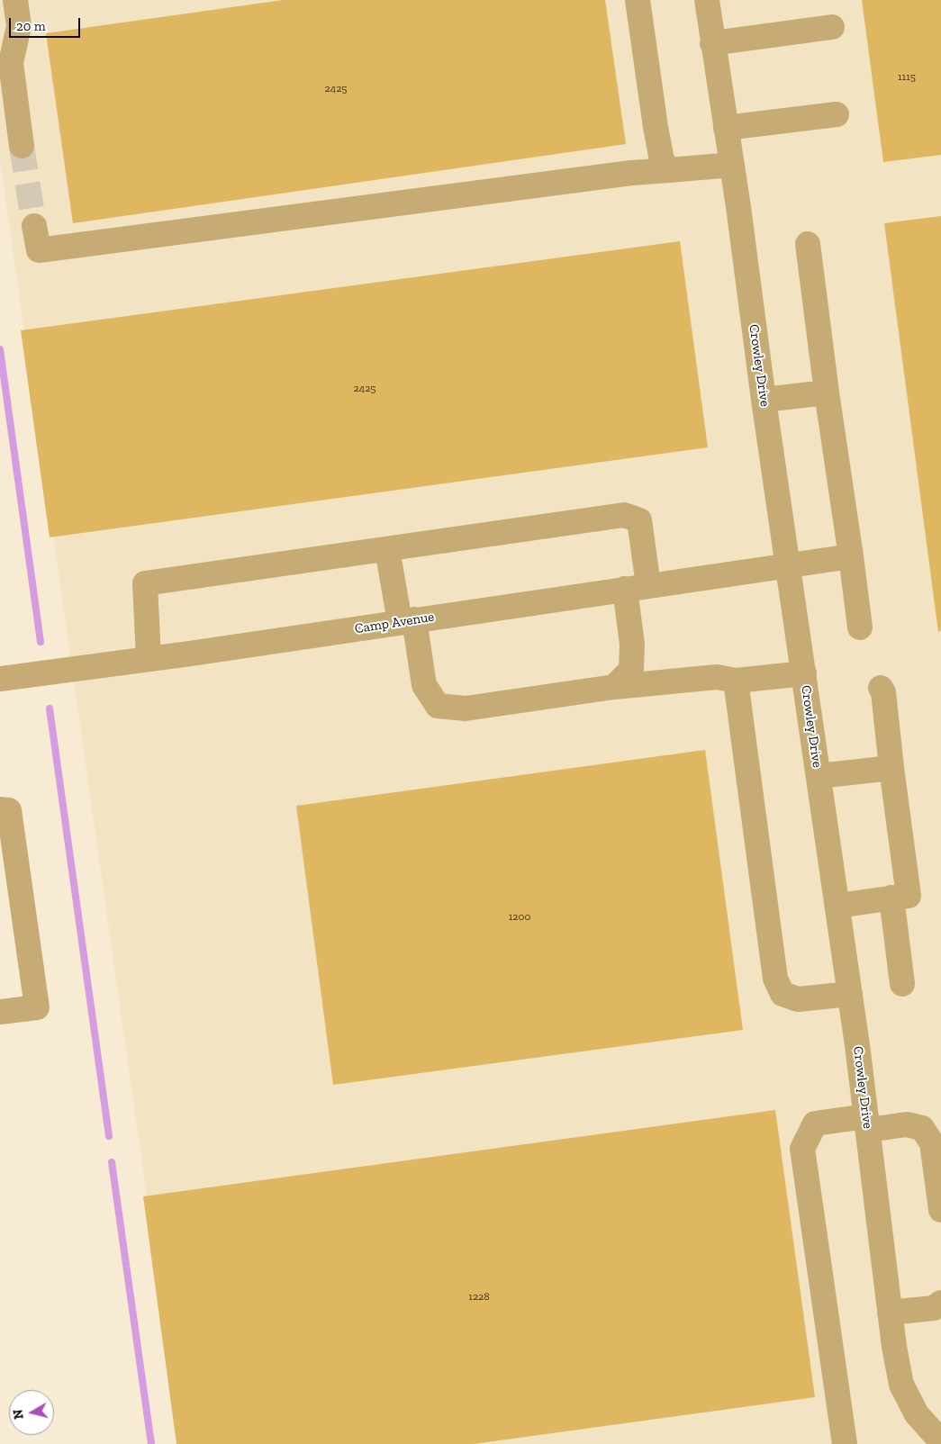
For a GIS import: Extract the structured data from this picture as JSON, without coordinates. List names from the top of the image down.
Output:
{
  "streets": {
    "street": ["Crowley Drive", "Camp Avenue"]
  },
  "crossings": [
    ["Crowley Drive", "Camp Avenue"]
  ],
  "house_numbers": [
    "1115",
    "2425",
    "2425",
    "1200",
    "1228"
  ],
  "scale_bar": "20 m",
  "north": "left"
}
